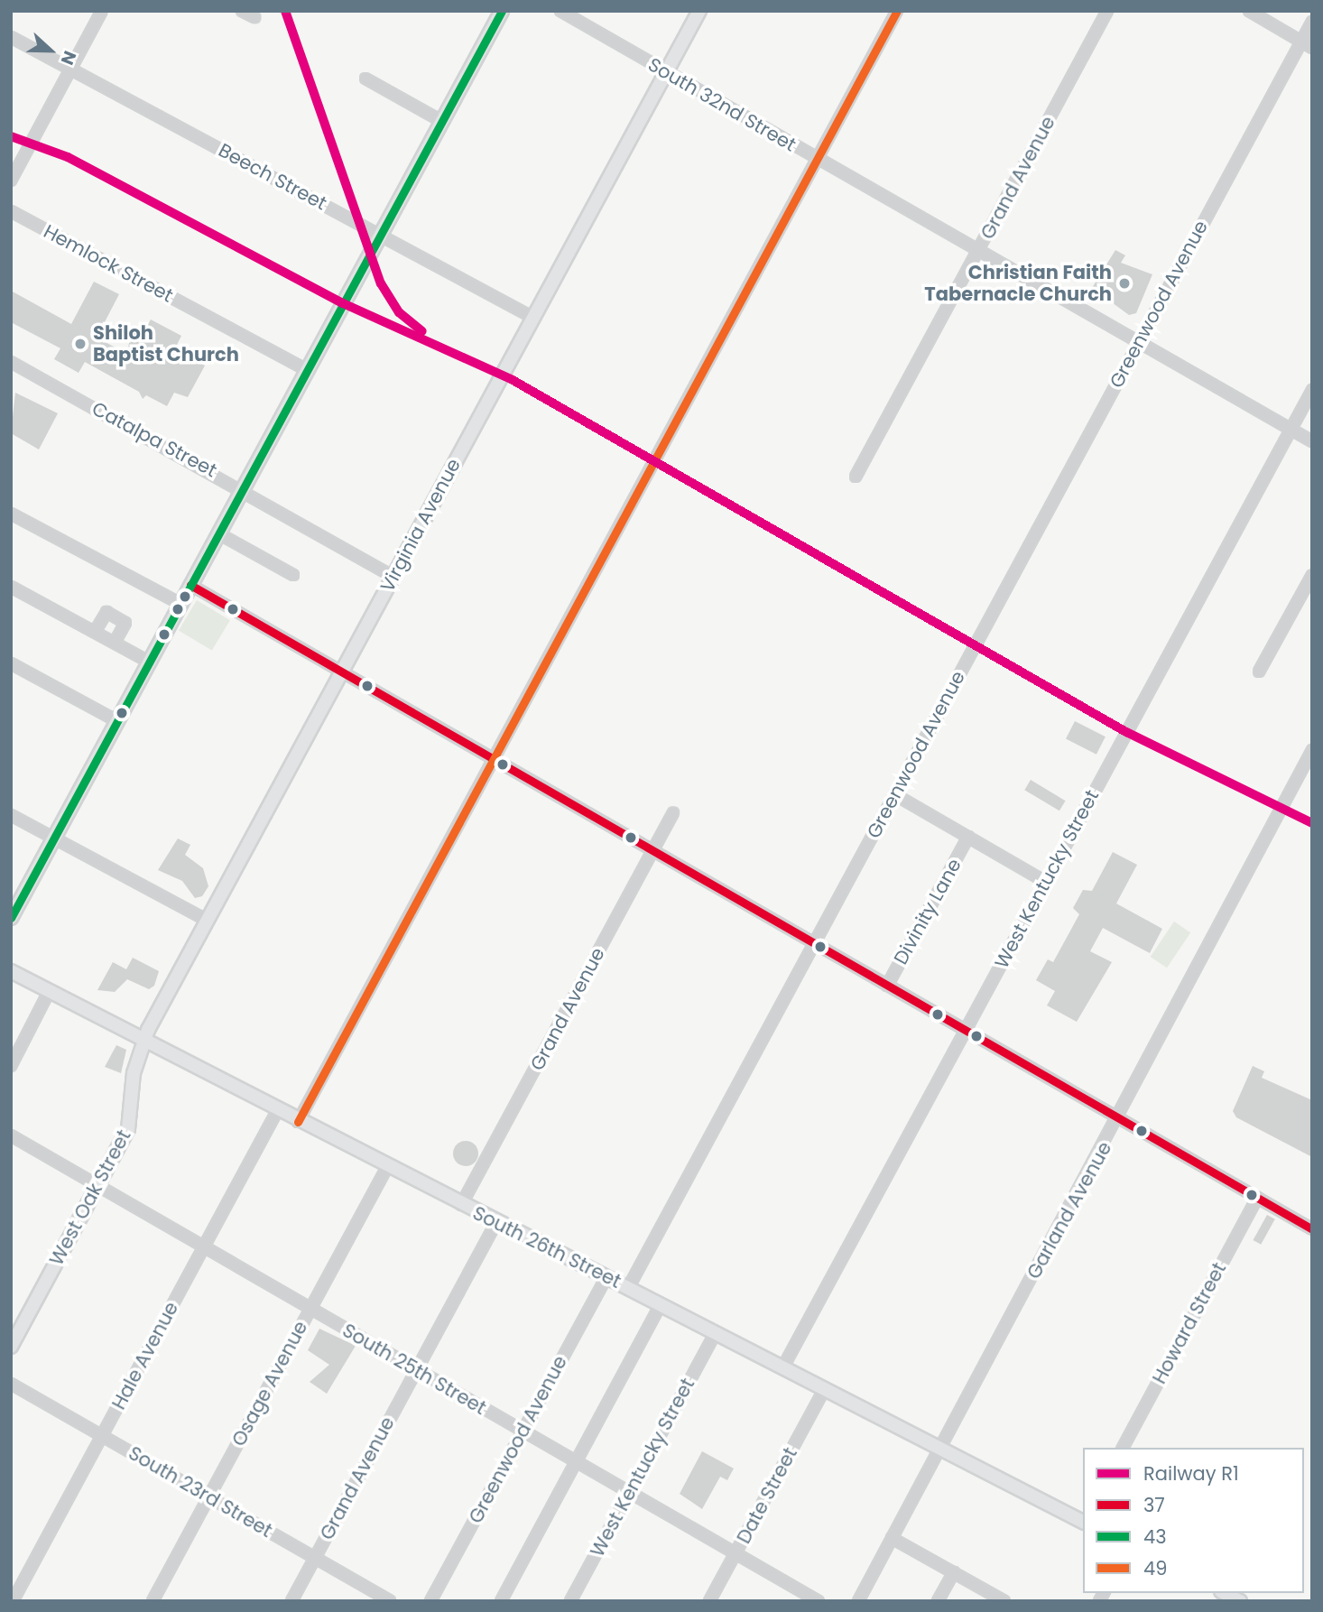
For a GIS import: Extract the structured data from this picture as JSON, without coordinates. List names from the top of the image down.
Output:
{
  "streets": {
    "main road": ["Virginia Avenue", "West Oak Street", "South 26th Street"],
    "street": [
      "South 32nd Street",
      "Beech Street",
      "Grand Avenue",
      "Hemlock Street",
      "Greenwood Avenue",
      "Catalpa Street",
      "West Kentucky Street",
      "Divinity Lane",
      "Garland Avenue",
      "Howard Street",
      "Hale Avenue",
      "South 25th Street",
      "Osage Avenue",
      "South 23rd Street",
      "Date Street"
    ]
  },
  "crossings": [
    ["South 32nd Street", "Grand Avenue"],
    ["South 32nd Street", "Greenwood Avenue"],
    ["South 32nd Street", "Virginia Avenue"],
    ["South 32nd Street", "West Kentucky Street"],
    ["Beech Street", "Virginia Avenue"],
    ["Grand Avenue", "South 26th Street"],
    ["Grand Avenue", "South 25th Street"],
    ["Grand Avenue", "South 23rd Street"],
    ["Greenwood Avenue", "South 26th Street"],
    ["Greenwood Avenue", "South 25th Street"],
    ["Catalpa Street", "Virginia Avenue"],
    ["Virginia Avenue", "West Oak Street"],
    ["Virginia Avenue", "South 26th Street"],
    ["West Kentucky Street", "South 26th Street"],
    ["West Kentucky Street", "South 25th Street"],
    ["West Oak Street", "South 26th Street"],
    ["West Oak Street", "South 25th Street"],
    ["Garland Avenue", "South 26th Street"],
    ["South 26th Street", "Hale Avenue"],
    ["South 26th Street", "Osage Avenue"],
    ["South 26th Street", "Date Street"],
    ["Hale Avenue", "South 25th Street"],
    ["Hale Avenue", "South 23rd Street"],
    ["South 25th Street", "Osage Avenue"],
    ["South 25th Street", "Date Street"],
    ["Osage Avenue", "South 23rd Street"]
  ],
  "places": ["Christian Faith Tabernacle Church", "Shiloh Baptist Church"],
  "lines": [
    "rail line R1",
    "transit line 43",
    "transit line 49",
    "transit line 37"
  ],
  "legend": [
    "Railway R1",
    "37",
    "43",
    "49"
  ],
  "north": "right"
}
